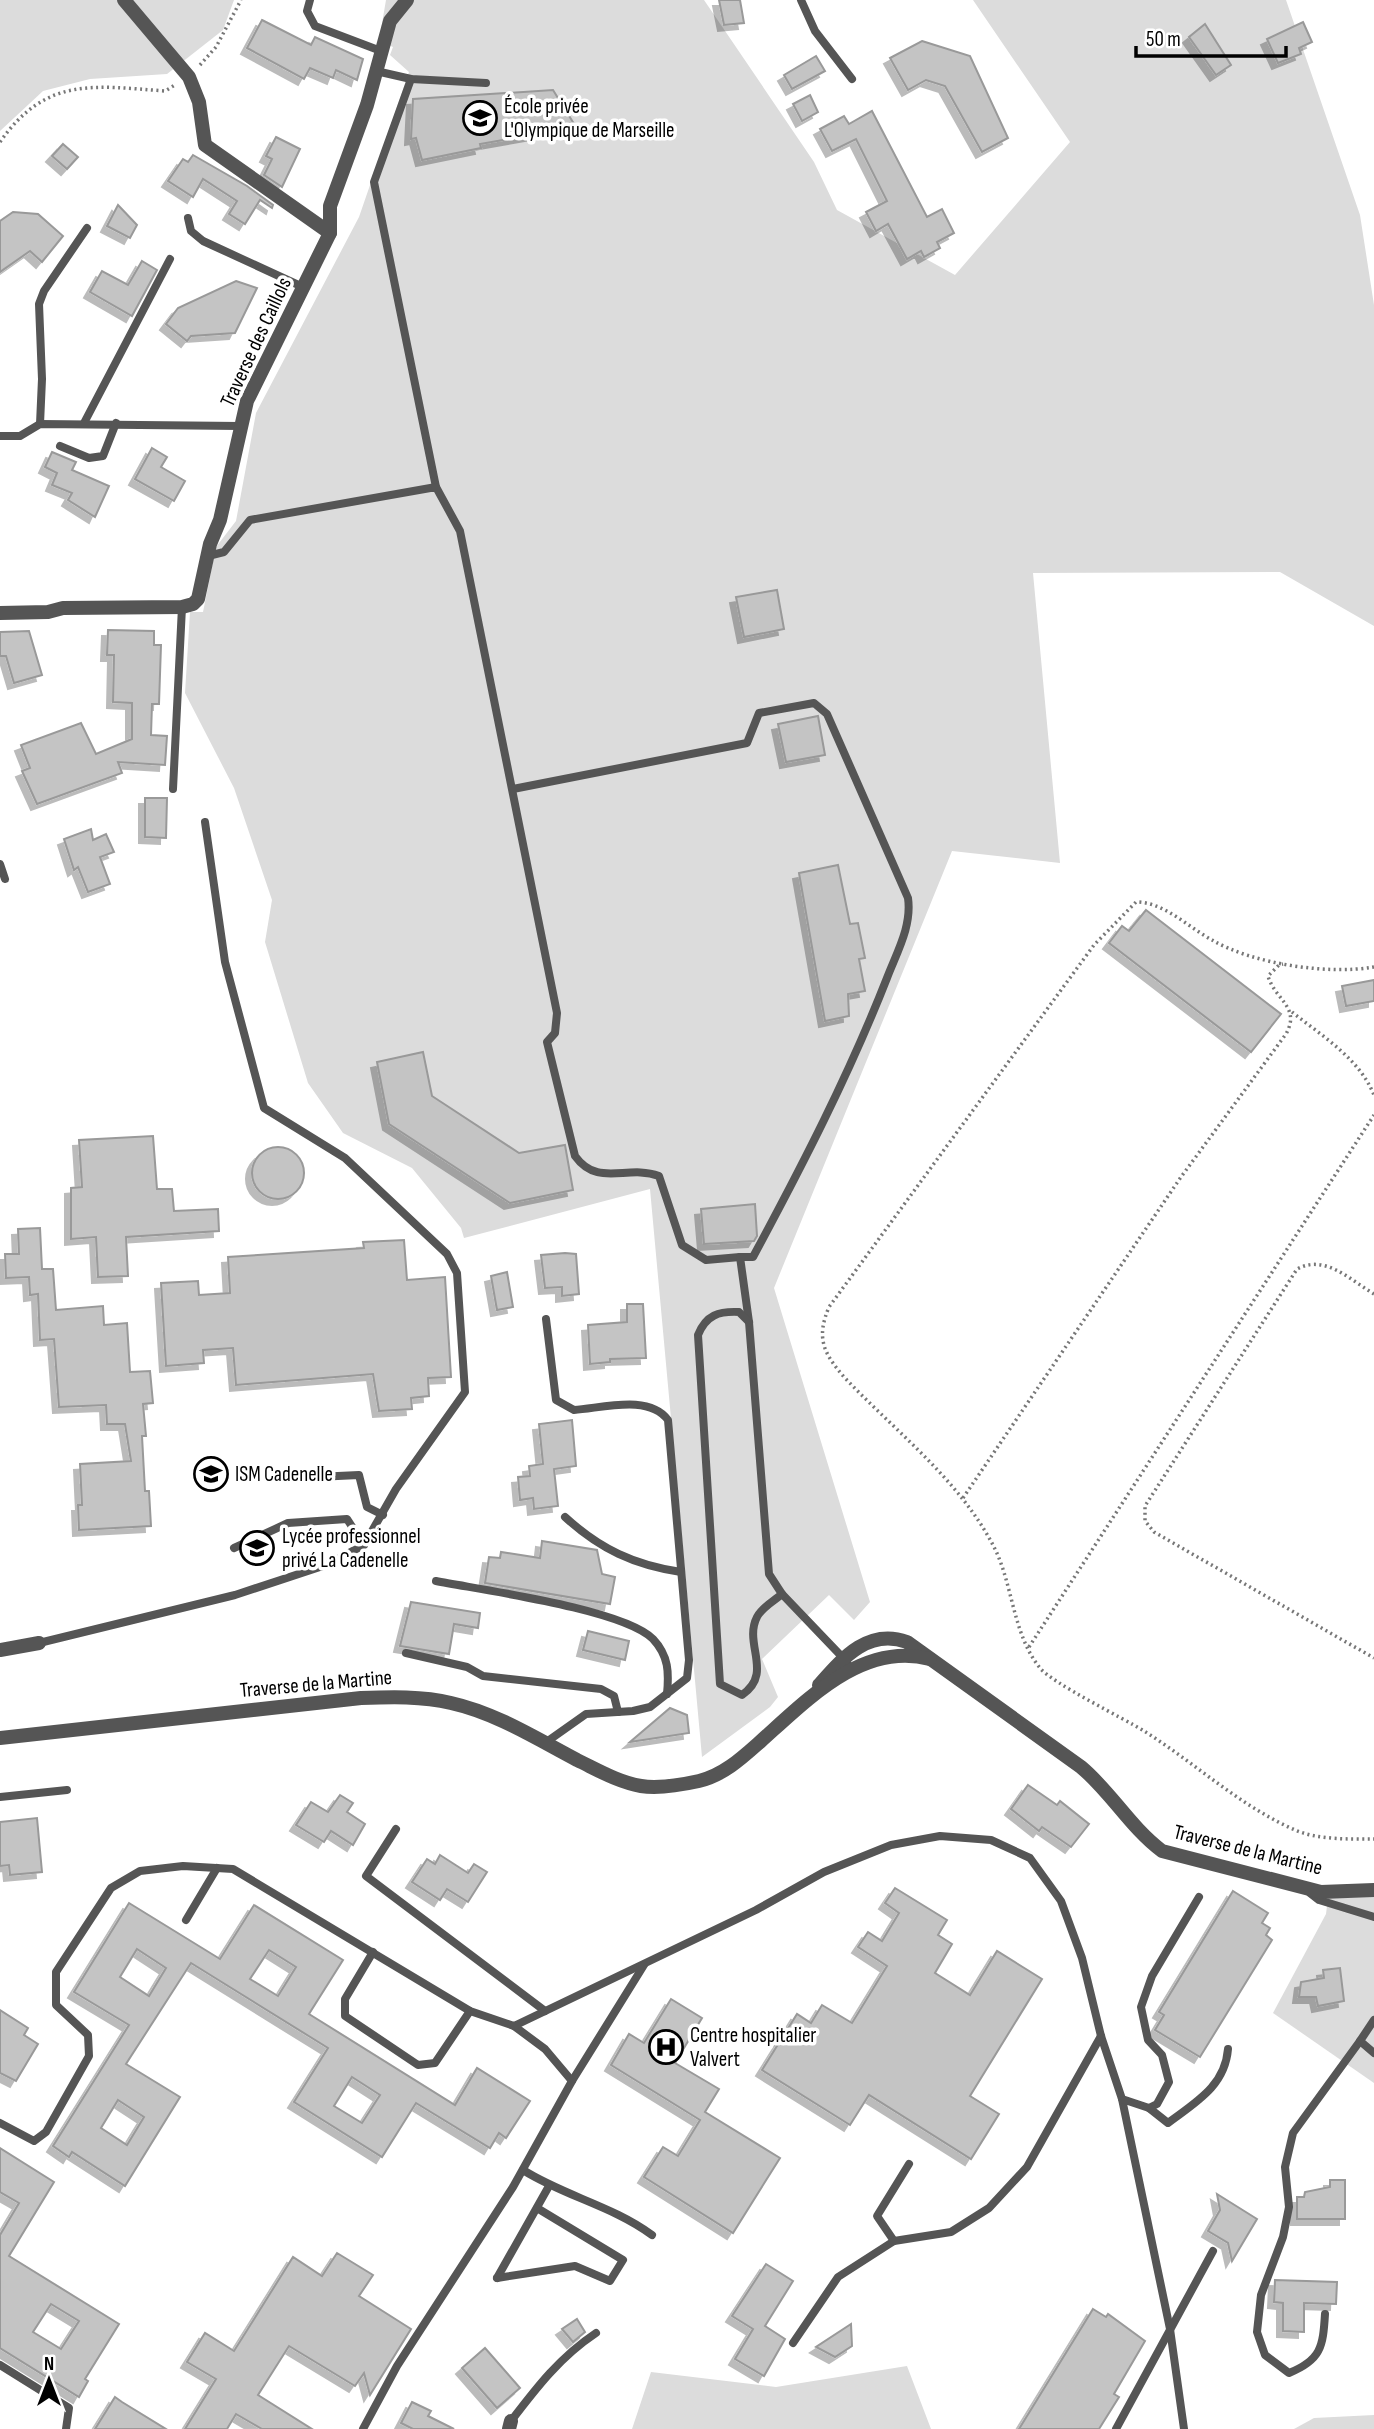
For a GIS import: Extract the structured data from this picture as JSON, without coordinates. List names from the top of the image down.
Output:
{
  "streets": {
    "street": ["Traverse des Caillols", "Traverse de la Martine"]
  },
  "places": {
    "school or university": ["École privée L'Olympique de Marseille", "ISM Cadenelle", "Lycée professionnel privé La Cadenelle"],
    "hospital": ["Centre hospitalier Valvert"]
  },
  "scale_bar": "50 m",
  "north": "top"
}
